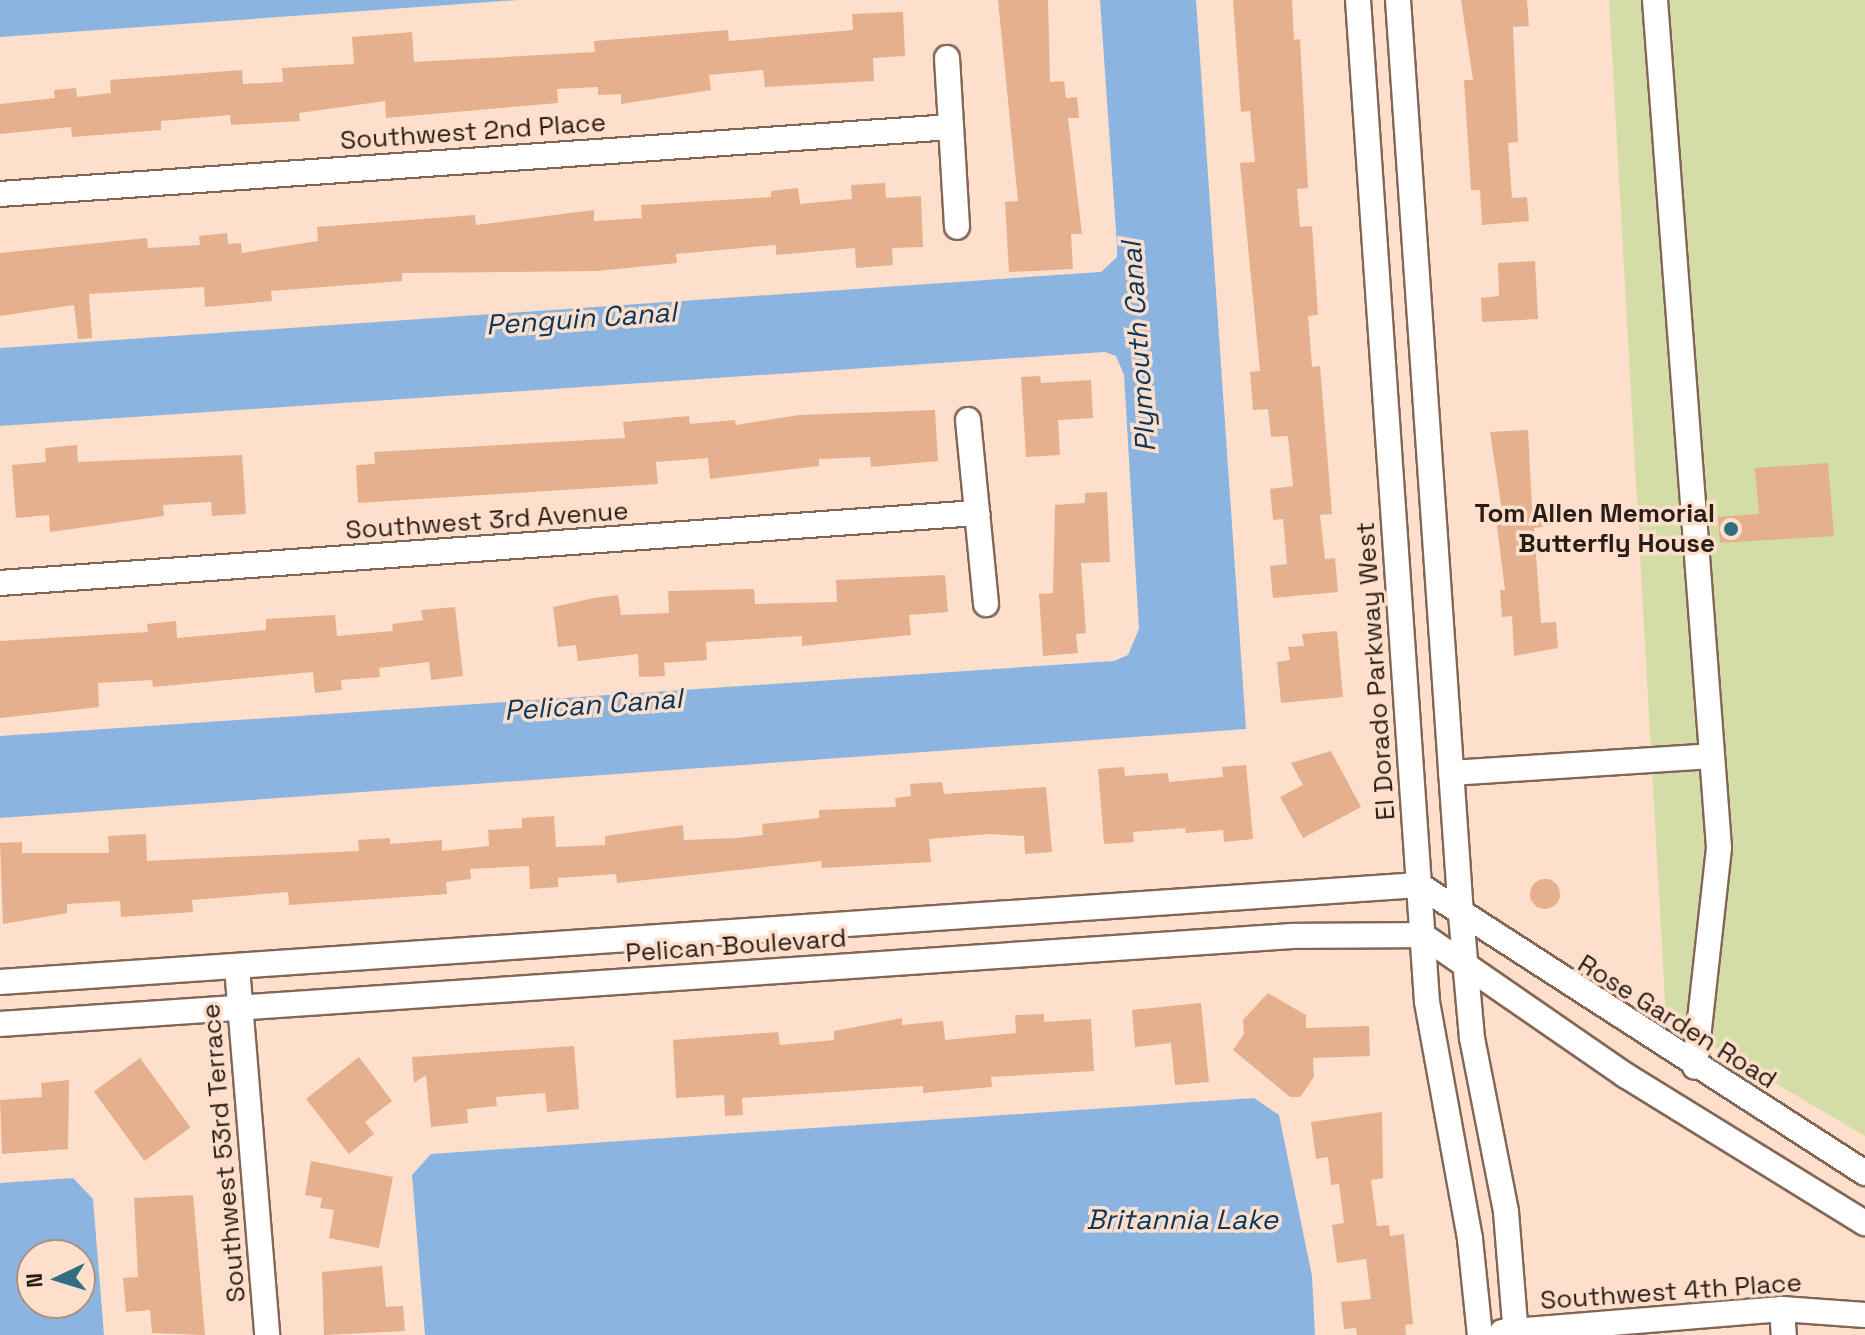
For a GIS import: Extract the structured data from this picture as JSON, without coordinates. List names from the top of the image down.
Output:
{
  "streets": {
    "street": [
      "Southwest 2nd Place",
      "Southwest 3rd Avenue",
      "El Dorado Parkway West",
      "Pelican Boulevard",
      "Rose Garden Road",
      "Southwest 53rd Terrace",
      "Southwest 4th Place"
    ]
  },
  "crossings": [
    ["El Dorado Parkway West", "Pelican Boulevard"],
    ["El Dorado Parkway West", "Southwest 4th Place"],
    ["Pelican Boulevard", "Southwest 53rd Terrace"]
  ],
  "water": [
    "Penguin Canal",
    "Plymouth Canal",
    "Pelican Canal",
    "Britannia Lake"
  ],
  "places": ["Tom Allen Memorial Butterfly House"],
  "north": "left"
}
